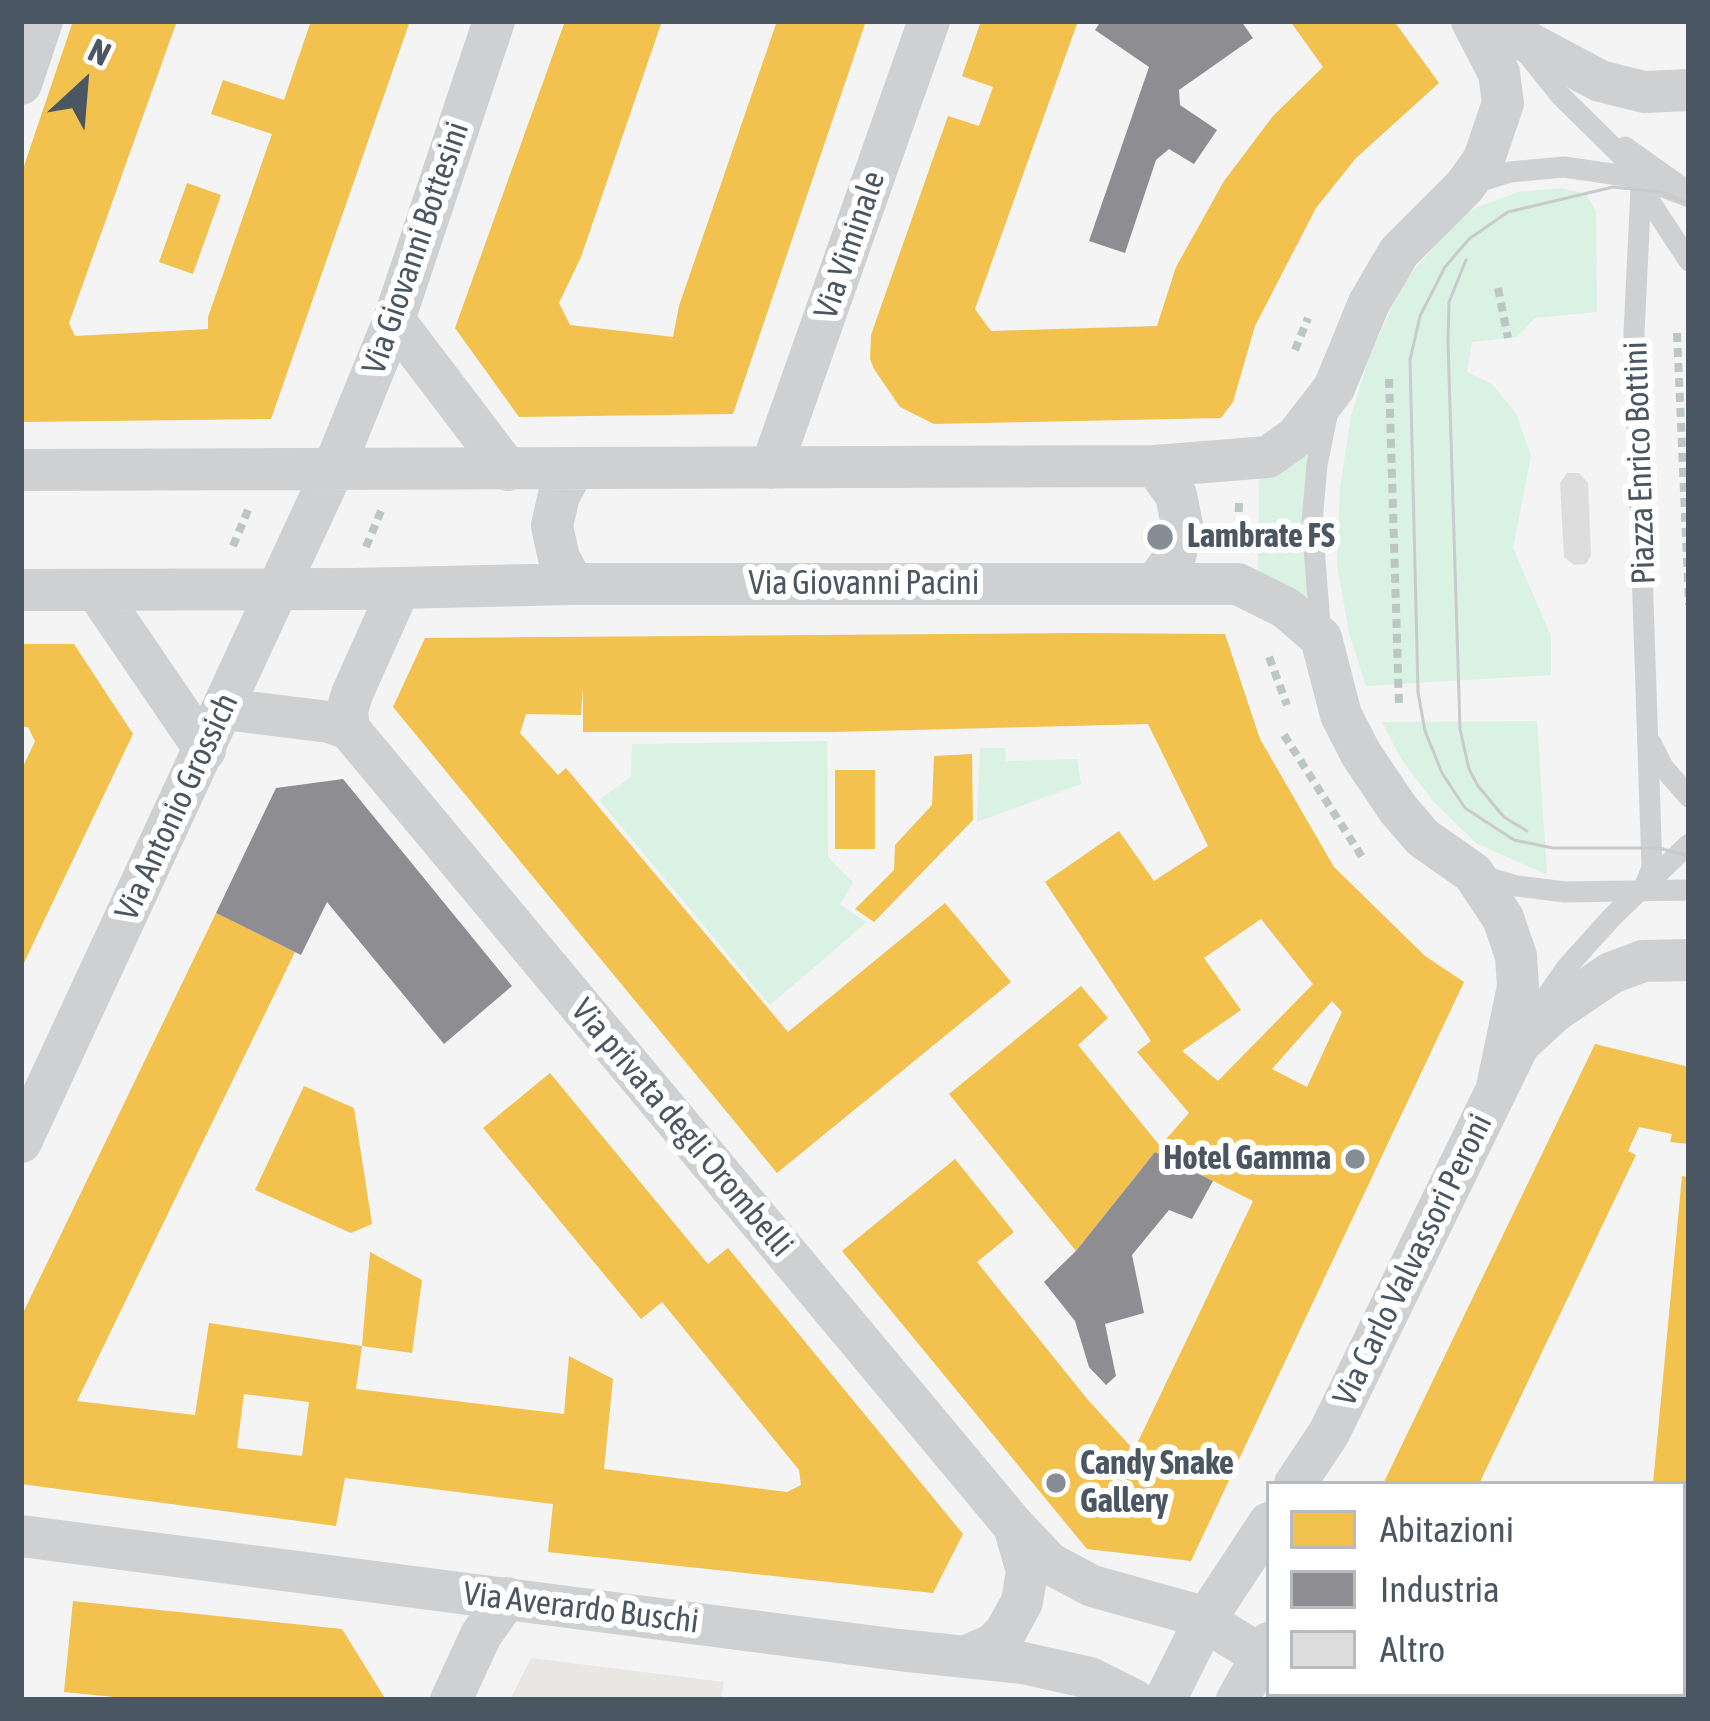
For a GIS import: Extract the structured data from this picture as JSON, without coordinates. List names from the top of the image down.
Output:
{
  "streets": {
    "street": [
      "Via Viminale",
      "Via Giovanni Bottesini",
      "Via Giovanni Pacini",
      "Via Antonio Grossich",
      "Via privata degli Orombelli",
      "Via Carlo Valvassori Peroni",
      "Via Averardo Buschi"
    ],
    "lane": ["Piazza Enrico Bottini"]
  },
  "crossings": [
    ["Via Giovanni Bottesini", "Via Antonio Grossich"],
    ["Piazza Enrico Bottini", "Via Carlo Valvassori Peroni"],
    ["Via Giovanni Pacini", "Via Antonio Grossich"],
    ["Via privata degli Orombelli", "Via Averardo Buschi"]
  ],
  "places": ["Lambrate FS", "Hotel Gamma", "Candy Snake Gallery"],
  "legend": ["Abitazioni", "Industria", "Altro"],
  "north": "top right"
}
